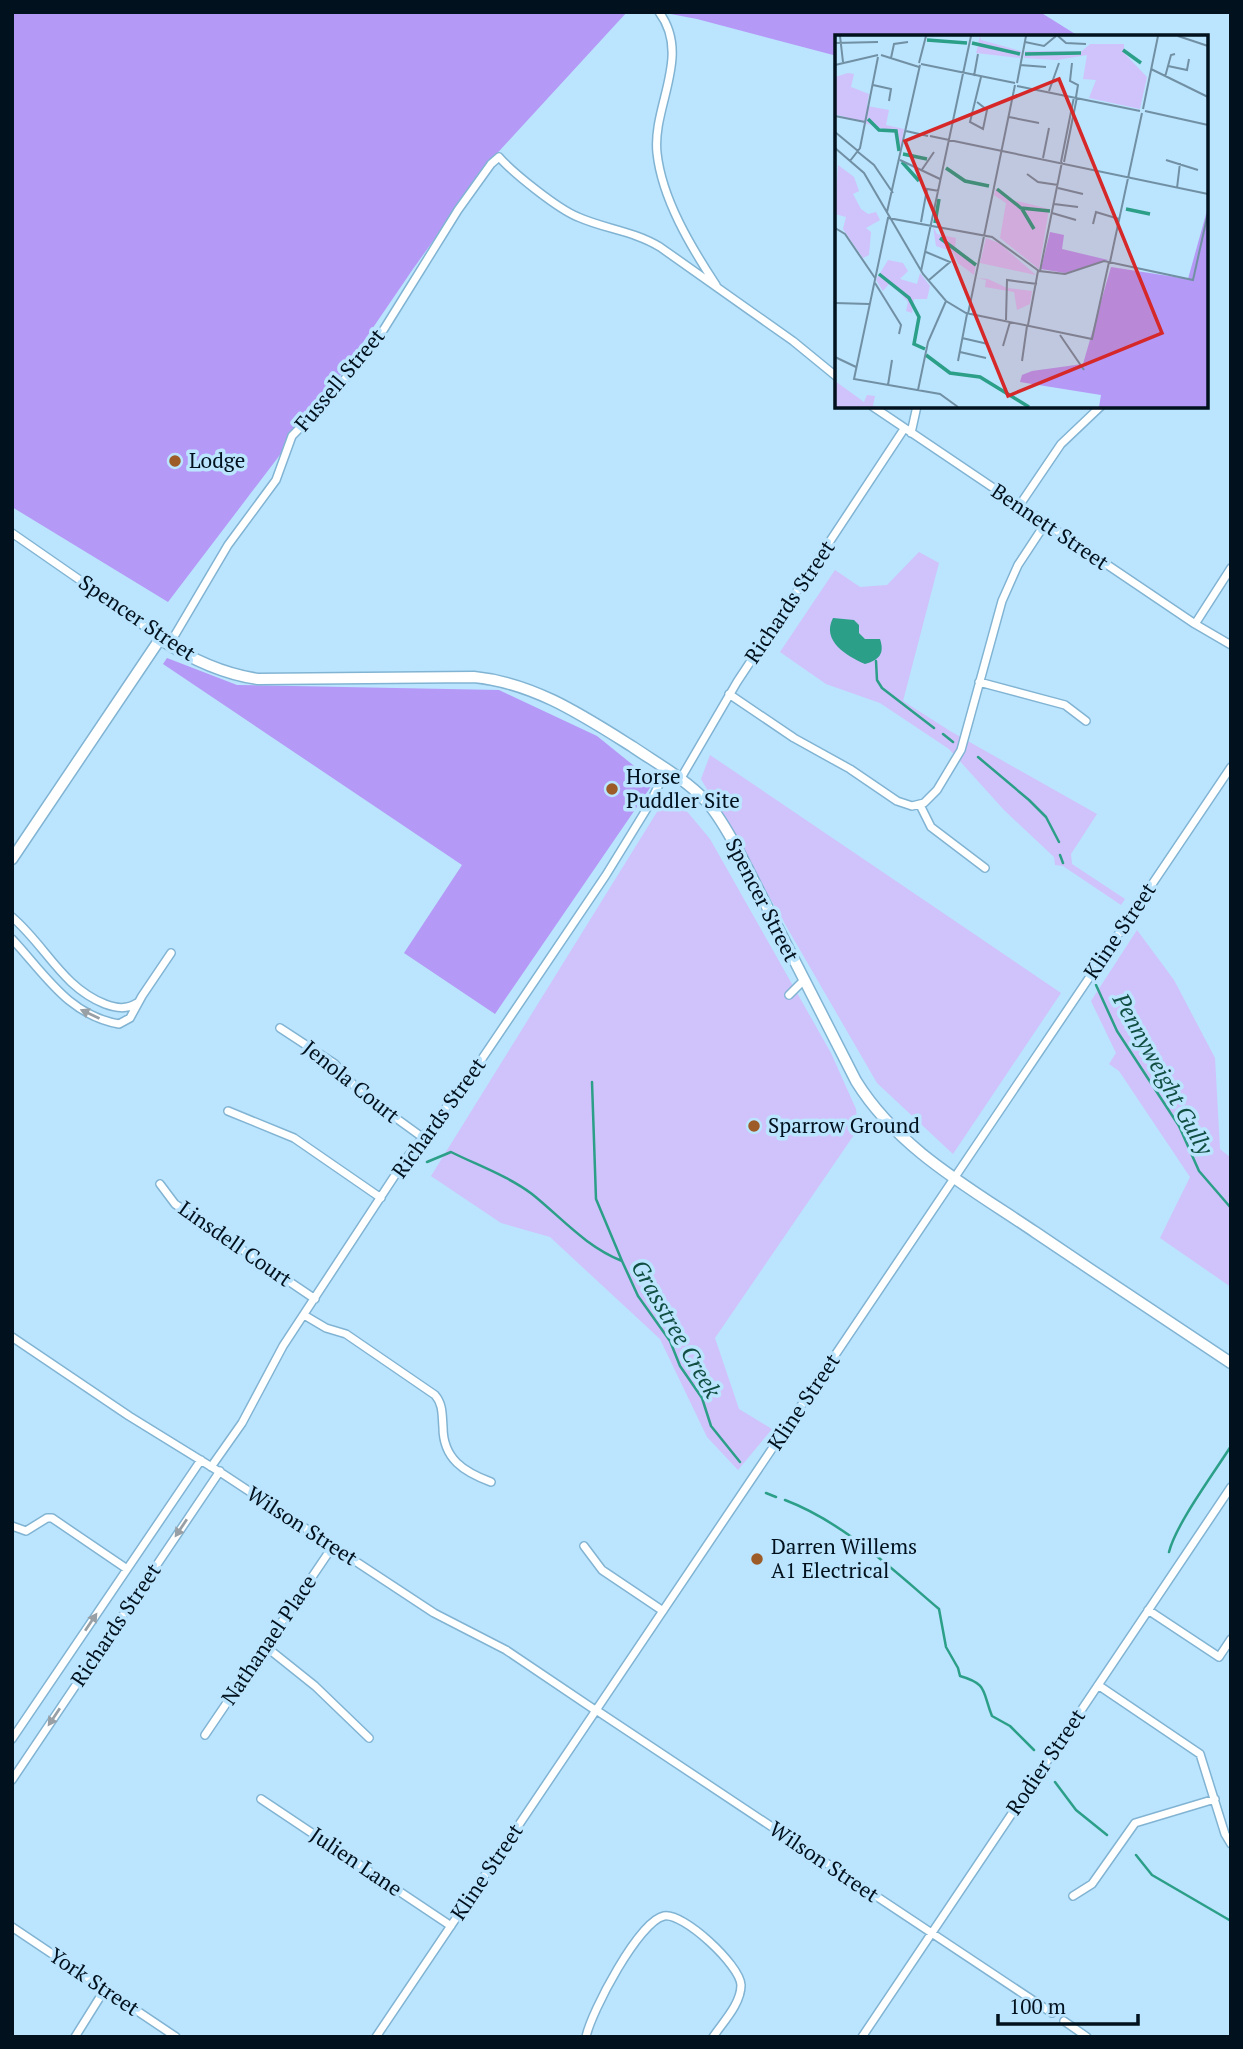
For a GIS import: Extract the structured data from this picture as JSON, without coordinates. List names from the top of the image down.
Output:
{
  "streets": {
    "street": [
      "Fussell Street",
      "Bennett Street",
      "Richards Street",
      "Spencer Street",
      "Kline Street",
      "Jenola Court",
      "Linsdell Court",
      "Wilson Street",
      "Nathanael Place",
      "Rodier Street",
      "Julien Lane",
      "York Street"
    ]
  },
  "crossings": [
    ["Fussell Street", "Spencer Street"],
    ["Bennett Street", "Richards Street"],
    ["Richards Street", "Spencer Street"],
    ["Richards Street", "Jenola Court"],
    ["Richards Street", "Linsdell Court"],
    ["Richards Street", "Wilson Street"],
    ["Spencer Street", "Kline Street"],
    ["Kline Street", "Wilson Street"],
    ["Kline Street", "Julien Lane"],
    ["Wilson Street", "Nathanael Place"],
    ["Wilson Street", "Rodier Street"]
  ],
  "water": ["Pennyweight Gully", "Grasstree Creek"],
  "places": [
    "Lodge",
    "Horse Puddler Site",
    "Sparrow Ground",
    "Darren Willems A1 Electrical"
  ],
  "scale_bar": "100 m"
}
